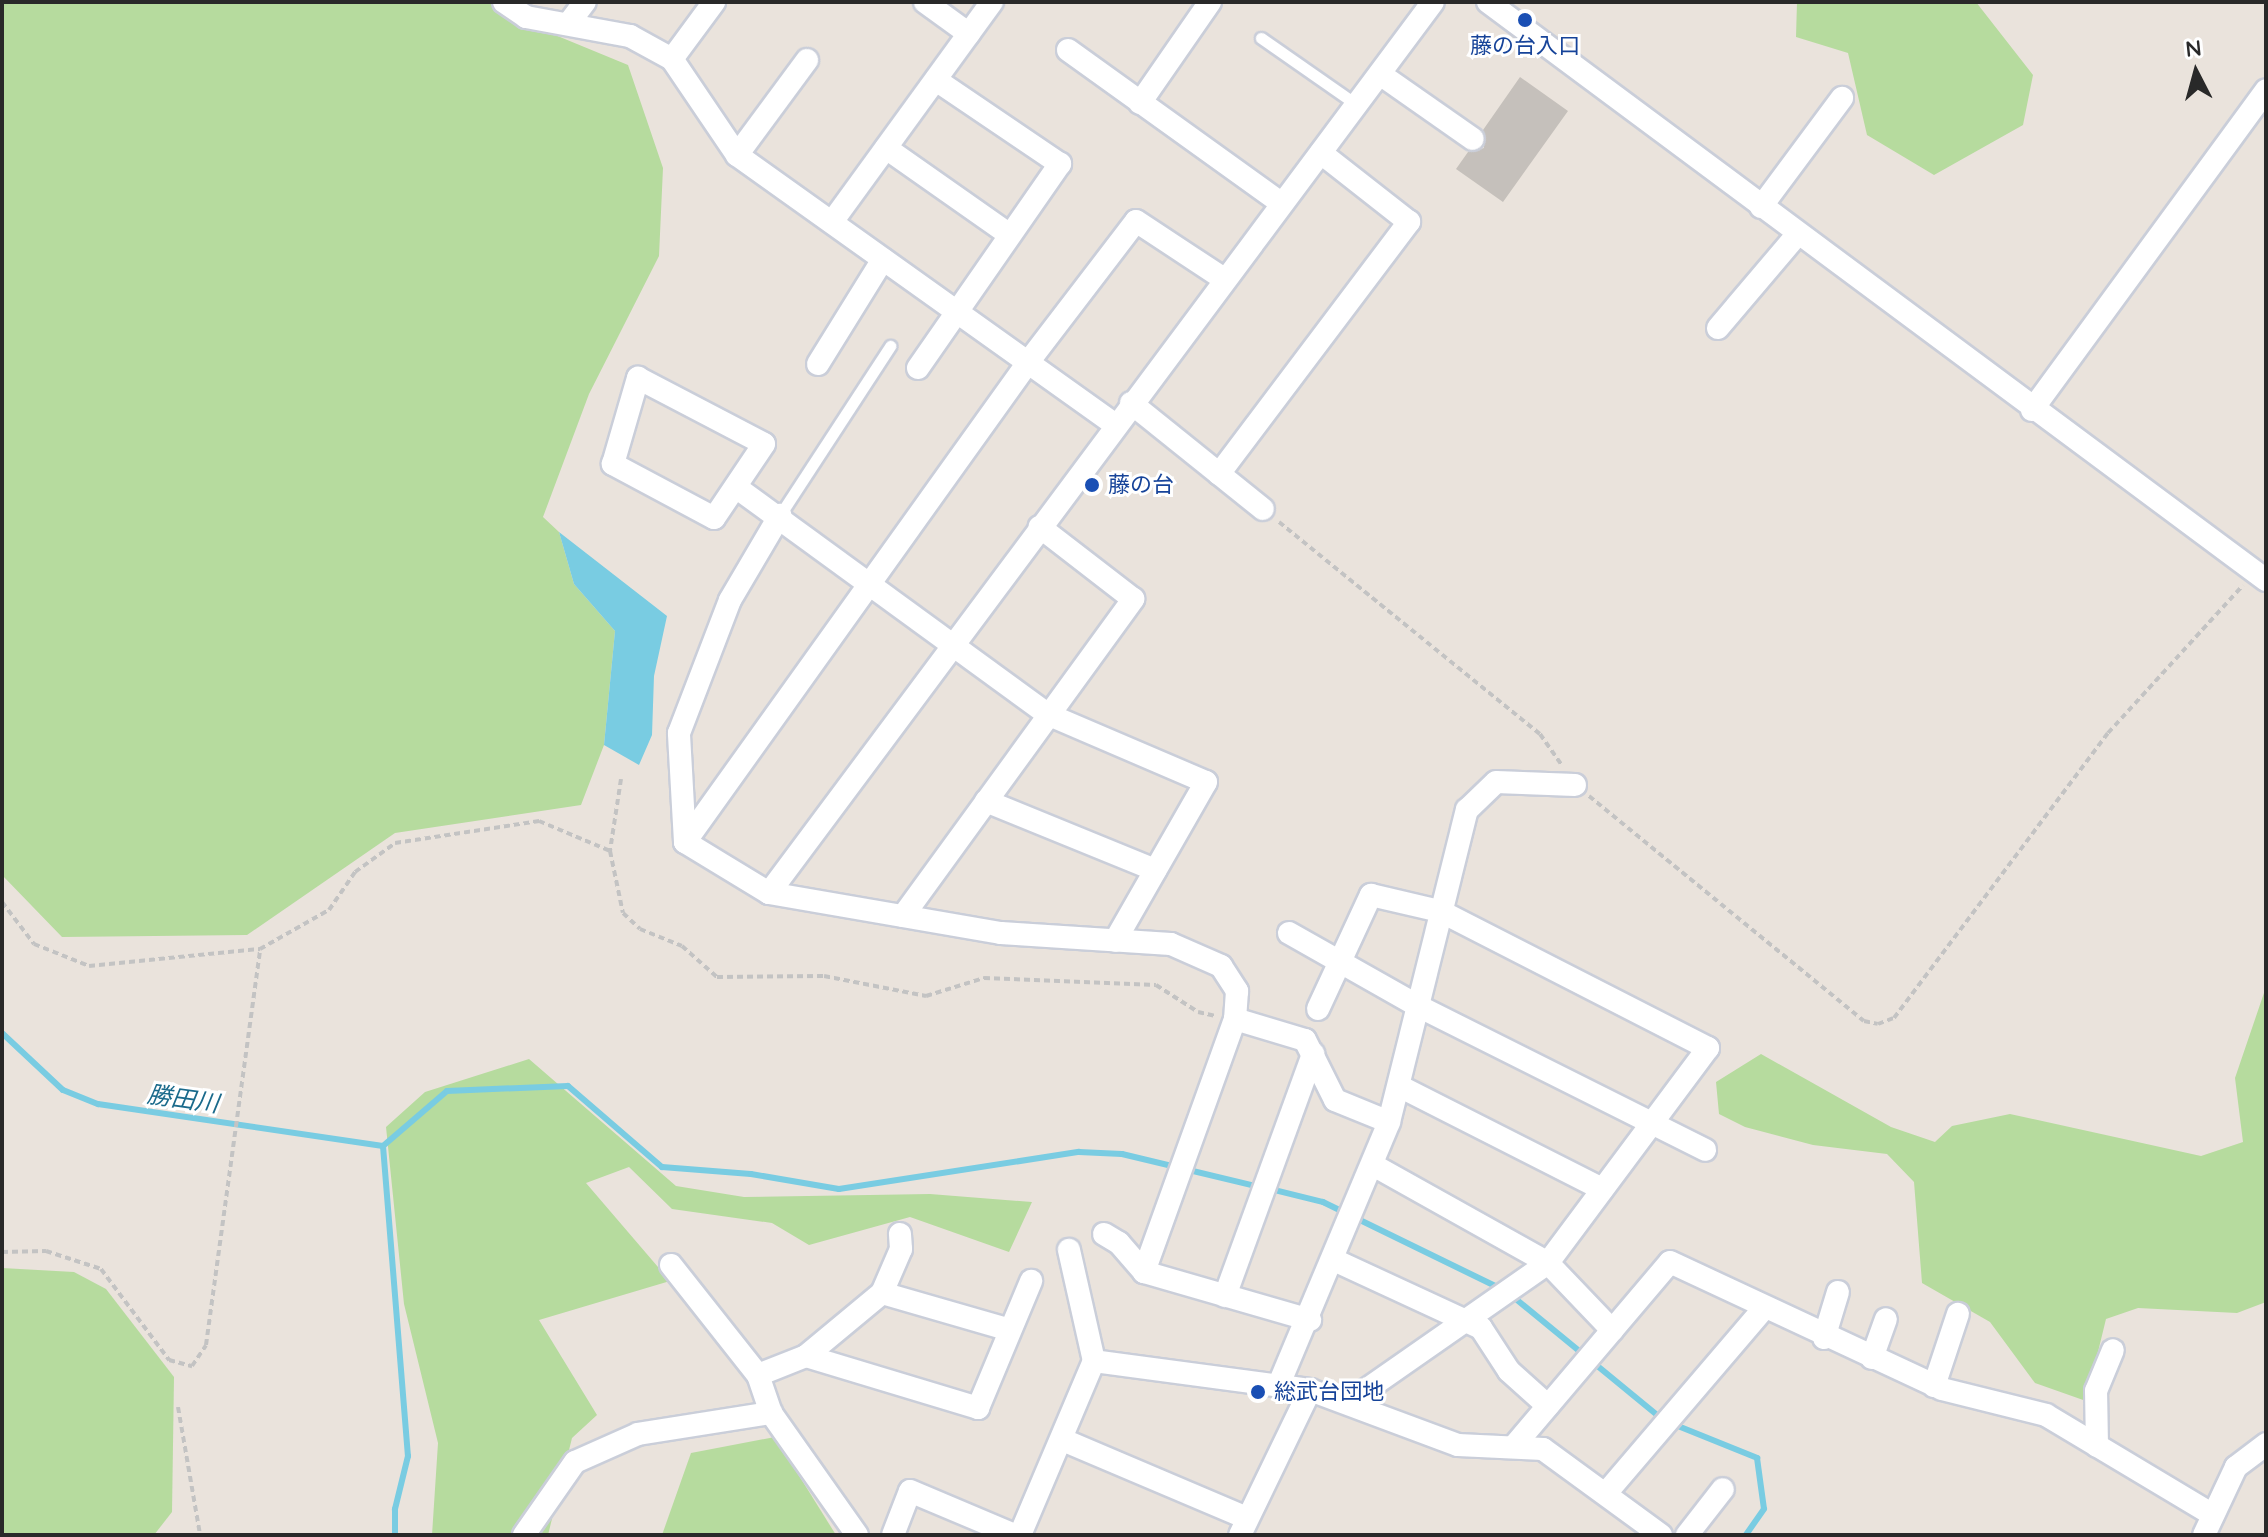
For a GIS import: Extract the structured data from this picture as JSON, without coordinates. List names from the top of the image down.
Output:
{
  "water": ["勝田川"],
  "places": ["藤の台入口", "藤の台", "総武台団地"],
  "north": "top"
}
